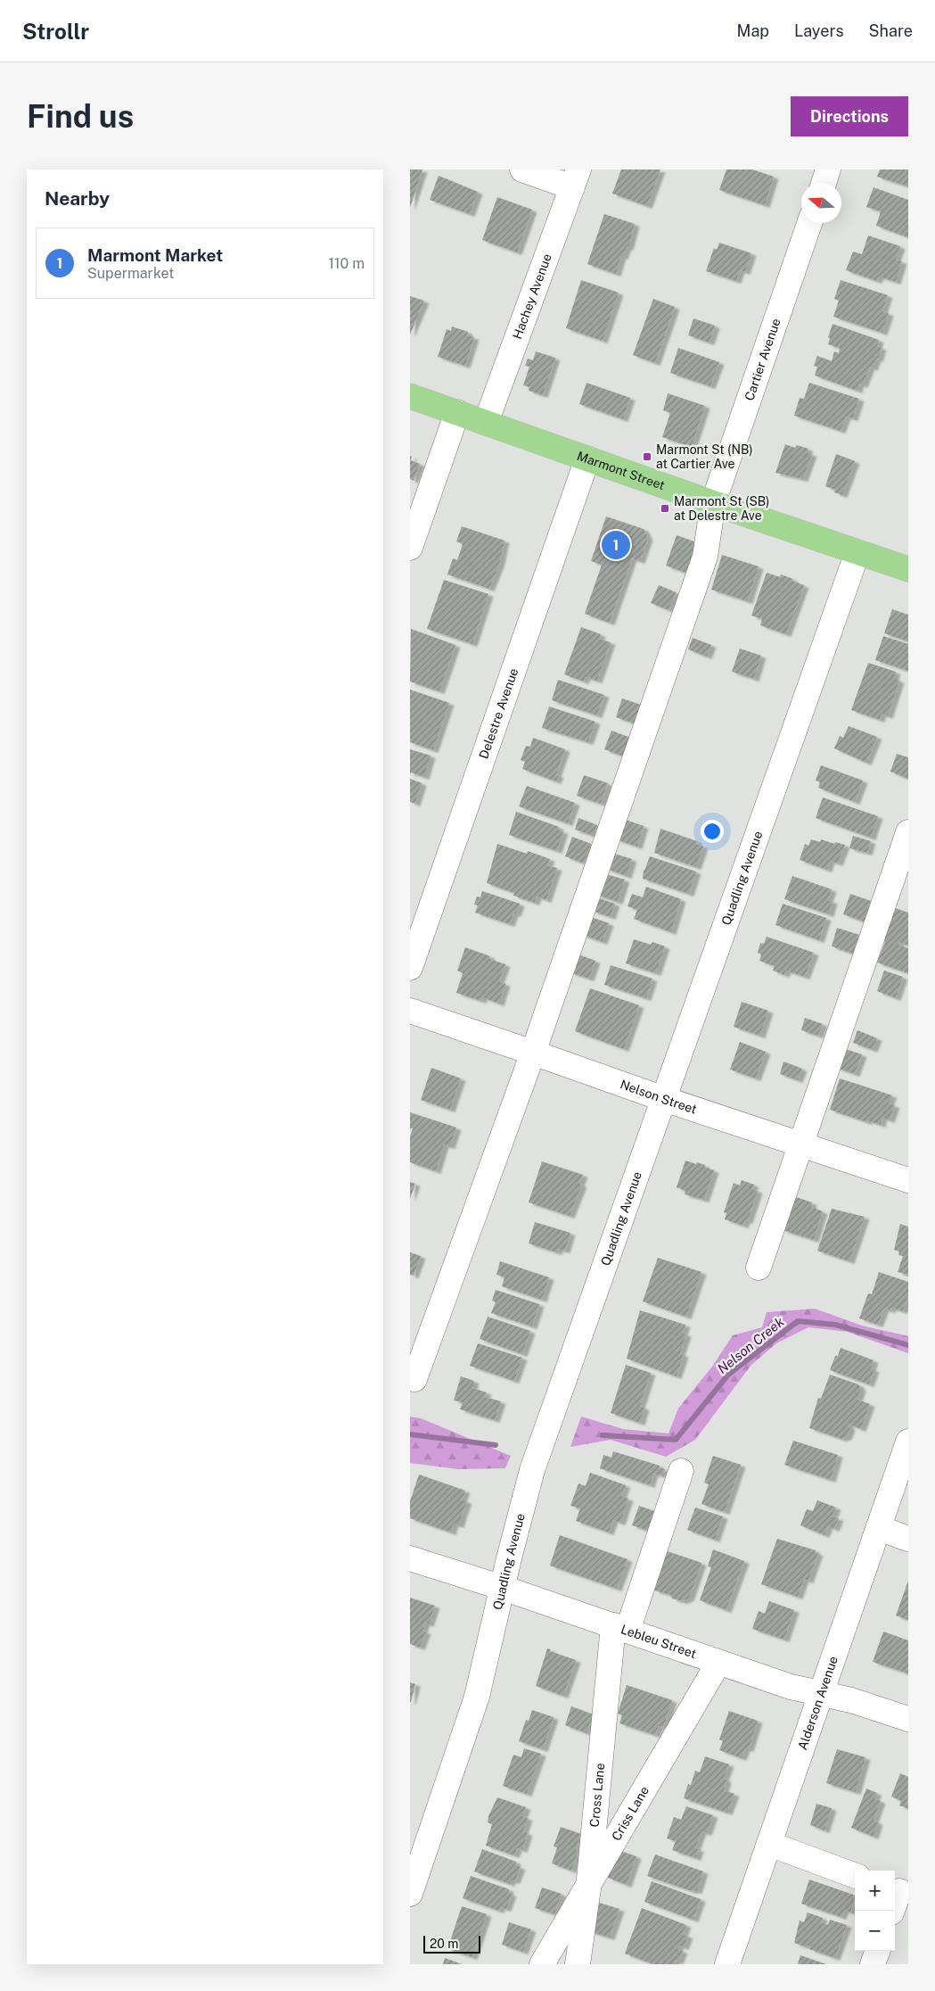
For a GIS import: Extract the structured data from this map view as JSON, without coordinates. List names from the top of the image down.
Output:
{
  "streets": {
    "main road": ["Marmont Street"],
    "street": [
      "Hachey Avenue",
      "Cartier Avenue",
      "Delestre Avenue",
      "Quadling Avenue",
      "Nelson Street",
      "Lebleu Street",
      "Alderson Avenue",
      "Cross Lane",
      "Criss Lane"
    ]
  },
  "crossings": [
    ["Hachey Avenue", "Marmont Street"],
    ["Cartier Avenue", "Marmont Street"],
    ["Cartier Avenue", "Nelson Street"],
    ["Marmont Street", "Delestre Avenue"],
    ["Marmont Street", "Quadling Avenue"],
    ["Quadling Avenue", "Nelson Street"],
    ["Quadling Avenue", "Lebleu Street"],
    ["Lebleu Street", "Alderson Avenue"],
    ["Lebleu Street", "Cross Lane"],
    ["Lebleu Street", "Criss Lane"],
    ["Cross Lane", "Criss Lane"]
  ],
  "water": ["Nelson Creek"],
  "places": {
    "transit": ["Marmont St (NB) at Cartier Ave", "Marmont St (SB) at Delestre Ave"]
  },
  "scale_bar": "20 m",
  "north": "left",
  "page": {
    "header": "Strollr",
    "nav": ["Map", "Layers", "Share"],
    "buttons": "Directions",
    "title": "Find us",
    "heading": "Nearby",
    "list": [
      {
        "mark": "1",
        "name": "Marmont Market",
        "note": "Supermarket",
        "value": "110 m"
      }
    ],
    "pins": "1",
    "map_buttons": ["+", "−"],
    "scale": "20 m"
  }
}
